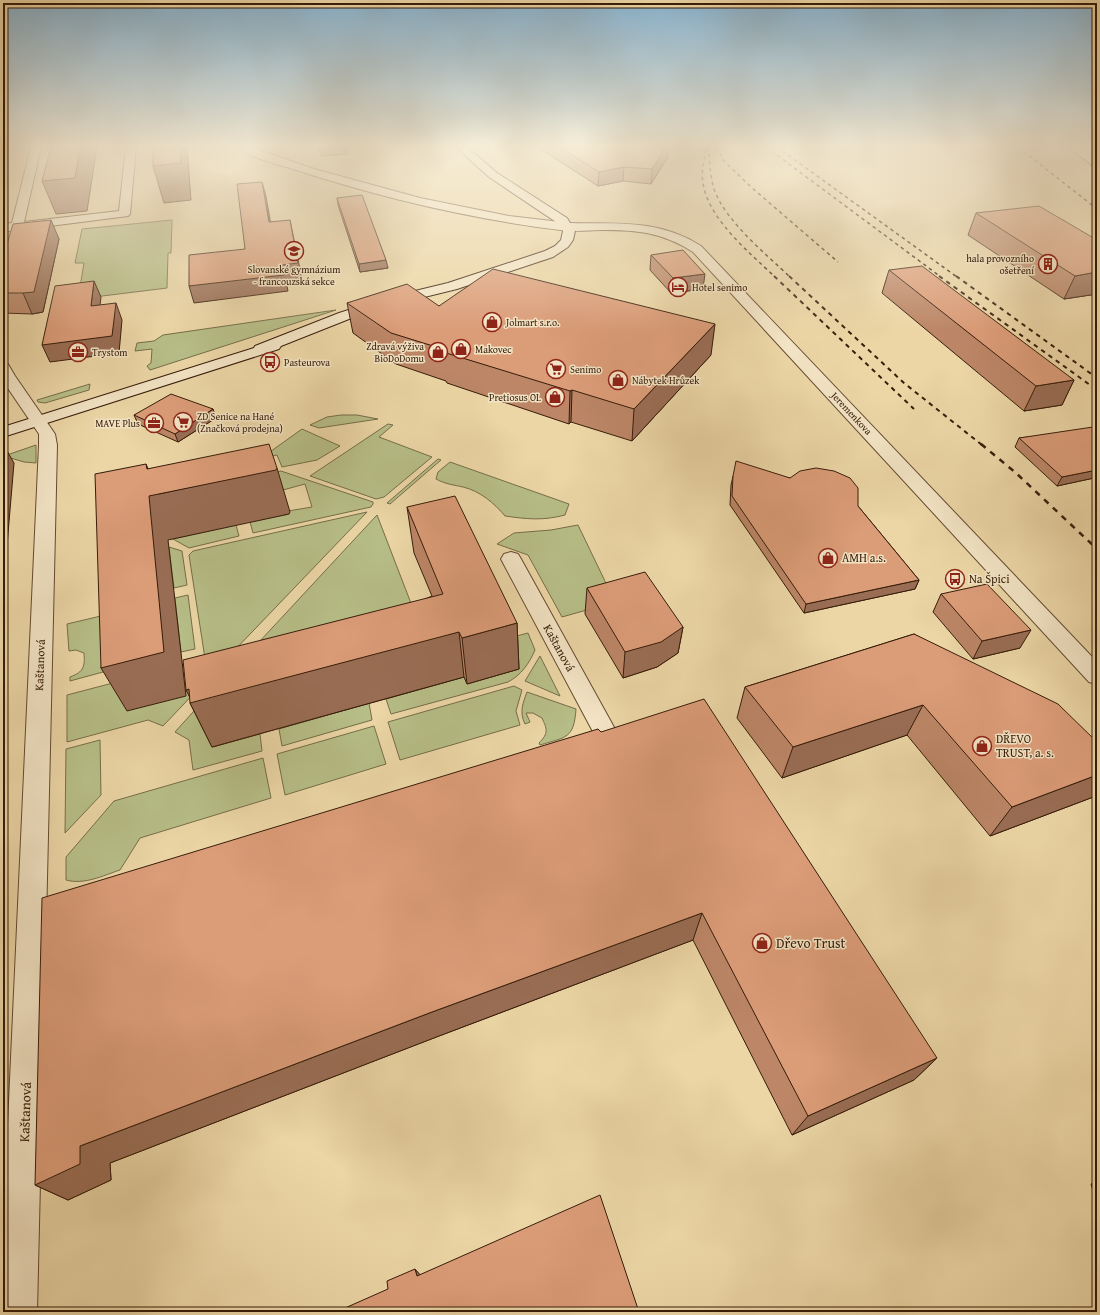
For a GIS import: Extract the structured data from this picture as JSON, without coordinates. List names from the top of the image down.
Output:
{
  "streets": {
    "street": ["Jeremenkova", "Kaštanová"]
  },
  "places": {
    "school or university": ["Slovanské gymnázium - francouzská sekce"],
    "building": ["hala provozního ošetření"],
    "hotel": ["Hotel senimo"],
    "shop": [
      "Jolmart s.r.o.",
      "Makovec",
      "Zdravá výživa BioDoDomu",
      "Nábytek Hrůzek",
      "Pretiosus OL",
      "AMH a.s.",
      "DŘEVO TRUST, a. s.",
      "Dřevo Trust"
    ],
    "office": ["Trystom", "MAVE Plus"],
    "bus stop": ["Pasteurova", "Na Špici"],
    "supermarket": ["Senimo", "ZD Senice na Hané (Značková prodejna)"]
  }
}
